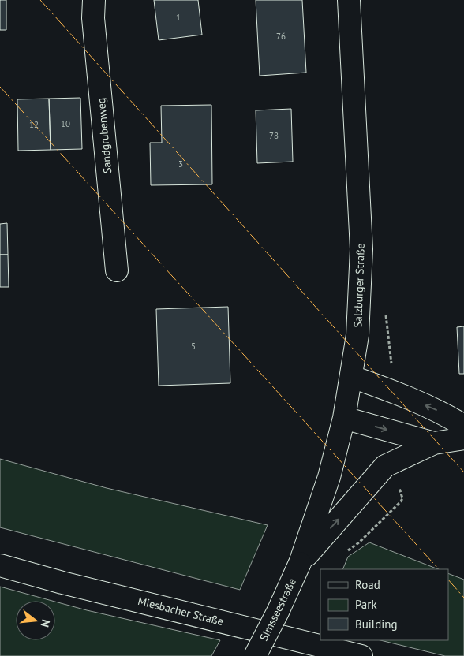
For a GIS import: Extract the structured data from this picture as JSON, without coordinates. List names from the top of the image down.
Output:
{
  "streets": {
    "main road": [
      "Sandgrubenweg",
      "Salzburger Straße",
      "Simsseestraße",
      "Miesbacher Straße"
    ]
  },
  "crossings": [
    ["Salzburger Straße", "Simsseestraße"]
  ],
  "house_numbers": [
    "1",
    "76",
    "10",
    "12",
    "78",
    "3",
    "5"
  ],
  "legend": ["Road", "Park", "Building"],
  "north": "right"
}
